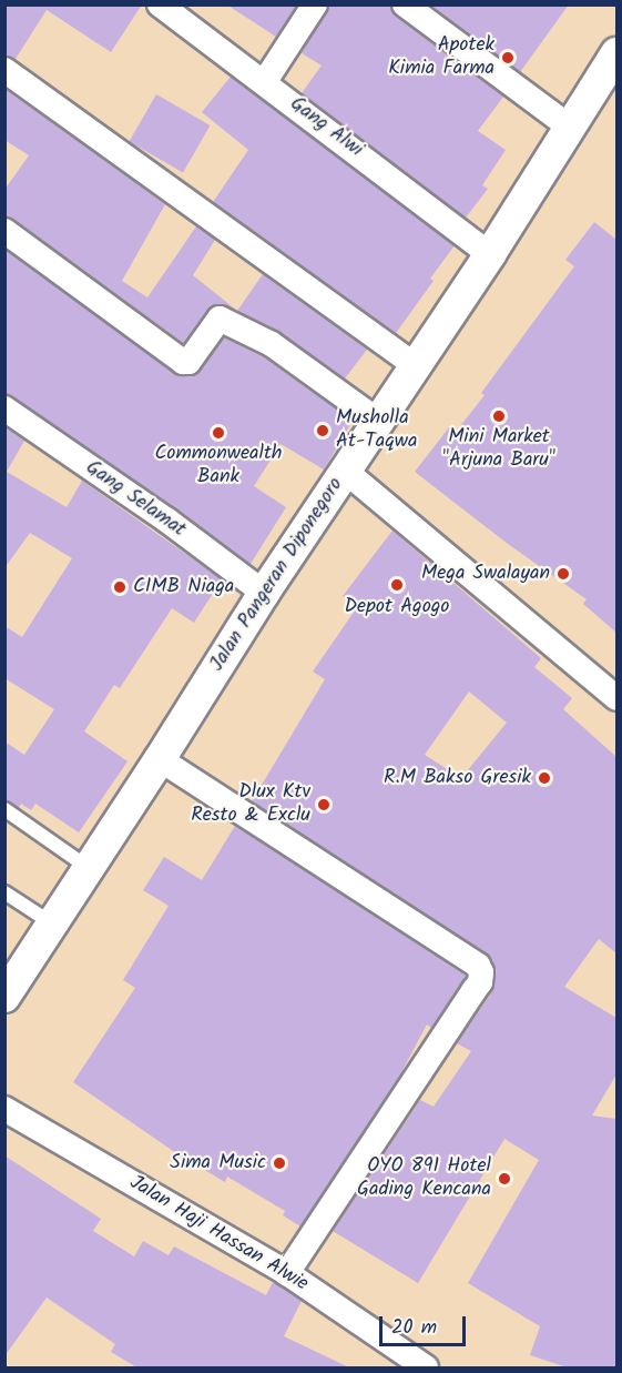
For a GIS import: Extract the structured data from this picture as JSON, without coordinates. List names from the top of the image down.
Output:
{
  "streets": {
    "street": [
      "Gang Alwi",
      "Gang Selamat",
      "Jalan Pangeran Diponegoro",
      "Jalan Haji Hassan Alwie"
    ]
  },
  "crossings": [
    ["Gang Alwi", "Jalan Pangeran Diponegoro"],
    ["Gang Selamat", "Jalan Pangeran Diponegoro"]
  ],
  "places": [
    "Apotek Kimia Farma",
    "Mini Market \"Arjuna Baru\"",
    "Musholla At-Taqwa",
    "Commonwealth Bank",
    "Mega Swalayan",
    "Depot Agogo",
    "CIMB Niaga",
    "R.M Bakso Gresik",
    "Dlux Ktv Resto & Exclu",
    "Sima Music",
    "OYO 891 Hotel Gading Kencana"
  ],
  "scale_bar": "20 m"
}
